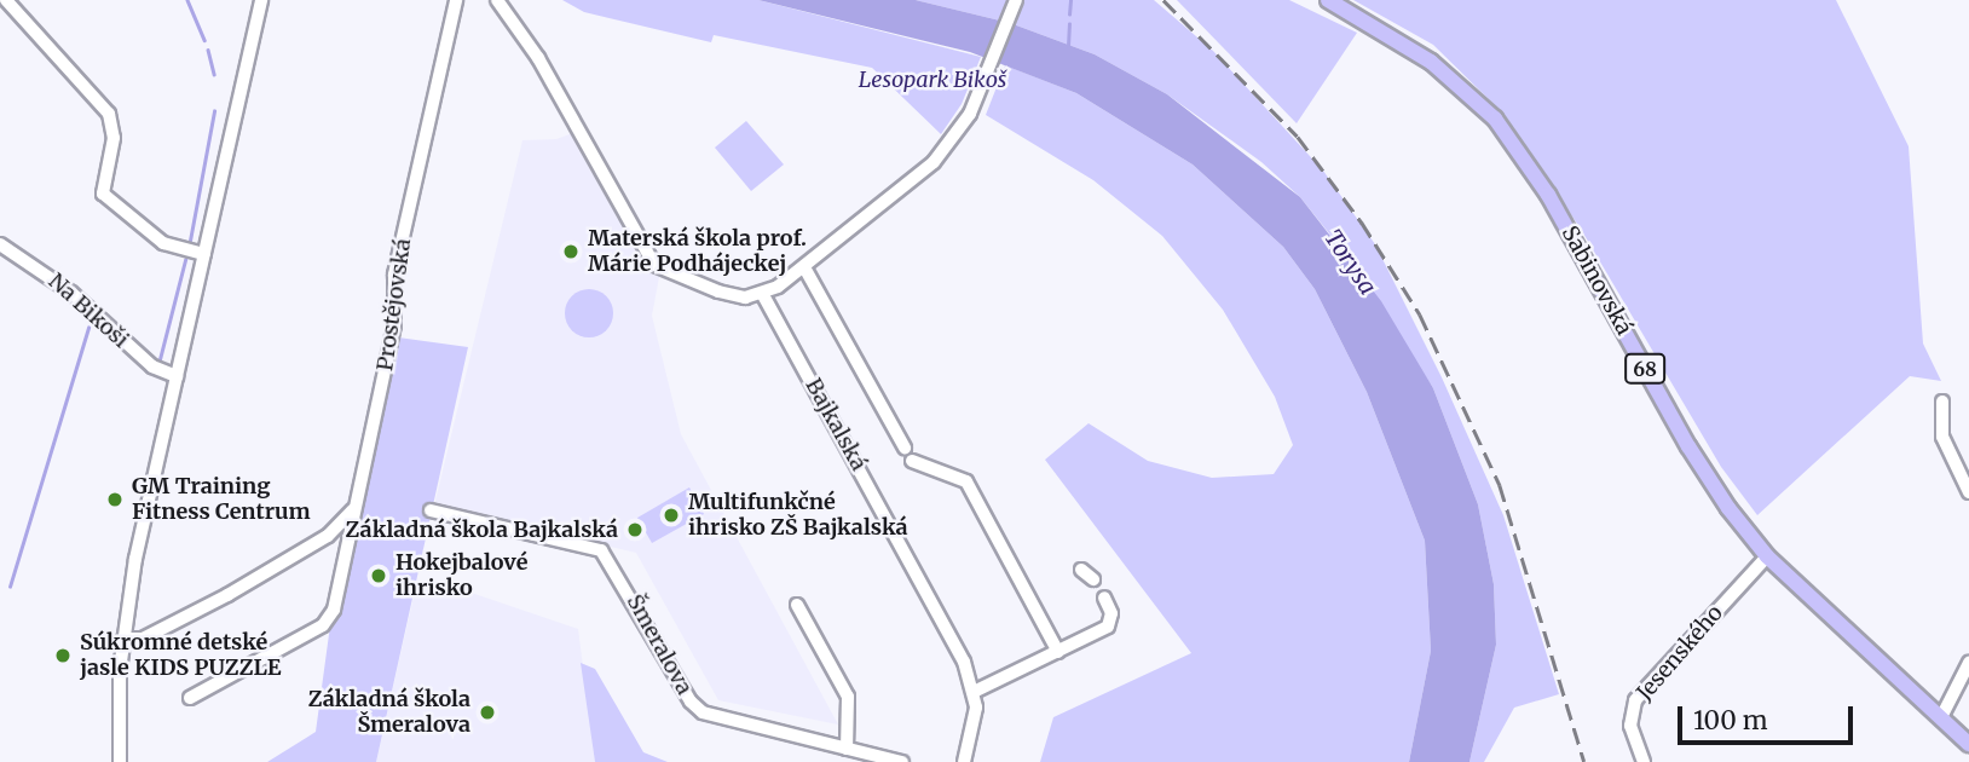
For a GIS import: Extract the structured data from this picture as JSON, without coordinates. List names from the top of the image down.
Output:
{
  "streets": {
    "main road": ["Sabinovská", "68"],
    "street": [
      "Prostějovská",
      "Na Bikoši",
      "Bajkalská",
      "Šmeralova",
      "Jesenského"
    ]
  },
  "crossings": [
    ["Sabinovská", "Jesenského"]
  ],
  "water": ["Torysa"],
  "parks": ["Lesopark Bikoš"],
  "places": [
    "Materská škola prof. Márie Podhájeckej",
    "GM Training Fitness Centrum",
    "Multifunkčné ihrisko ZŠ Bajkalská",
    "Základná škola Bajkalská",
    "Hokejbalové ihrisko",
    "Súkromné detské jasle KIDS PUZZLE",
    "Základná škola Šmeralova"
  ],
  "scale_bar": "100 m"
}
